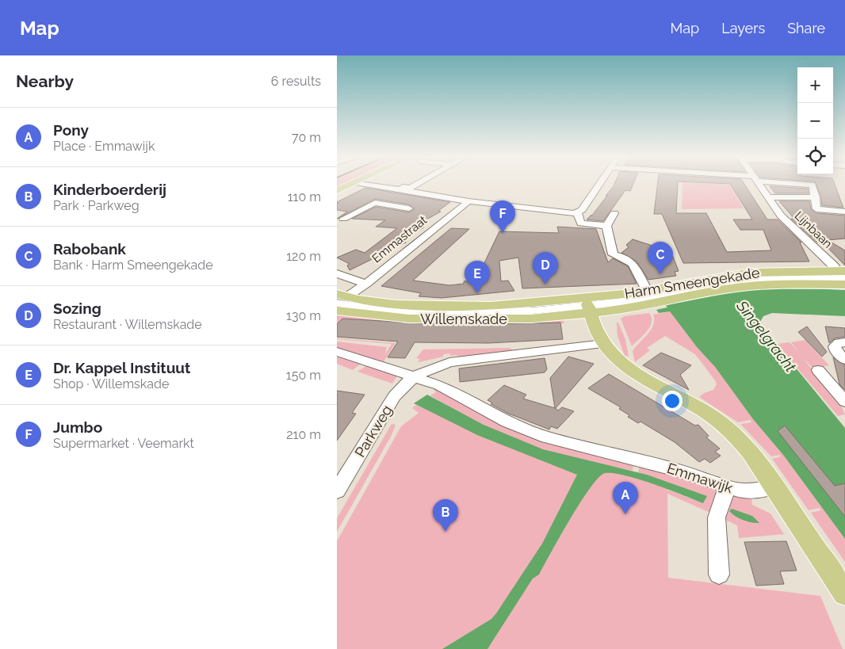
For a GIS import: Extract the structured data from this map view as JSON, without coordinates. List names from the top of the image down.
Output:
{
  "streets": {
    "main road": ["Harm Smeengekade", "Willemskade"],
    "street": [
      "Lijnbaan",
      "Emmastraat",
      "Parkweg",
      "Emmawijk"
    ]
  },
  "crossings": [
    ["Lijnbaan", "Harm Smeengekade"],
    ["Emmastraat", "Willemskade"],
    ["Harm Smeengekade", "Willemskade"],
    ["Parkweg", "Emmawijk"]
  ],
  "water": ["Singelgracht"],
  "page": {
    "header": "Map",
    "nav": ["Map", "Layers", "Share"],
    "heading": ["Nearby", "6 results"],
    "map_buttons": ["+", "−"],
    "list": [
      {
        "mark": "A",
        "name": "Pony",
        "note": "Place · Emmawijk",
        "value": "70 m"
      },
      {
        "mark": "B",
        "name": "Kinderboerderij",
        "note": "Park · Parkweg",
        "value": "110 m"
      },
      {
        "mark": "C",
        "name": "Rabobank",
        "note": "Bank · Harm Smeengekade",
        "value": "120 m"
      },
      {
        "mark": "D",
        "name": "Sozing",
        "note": "Restaurant · Willemskade",
        "value": "130 m"
      },
      {
        "mark": "E",
        "name": "Dr. Kappel Instituut",
        "note": "Shop · Willemskade",
        "value": "150 m"
      },
      {
        "mark": "F",
        "name": "Jumbo",
        "note": "Supermarket · Veemarkt",
        "value": "210 m"
      }
    ],
    "pins": [
      "F",
      "C",
      "D",
      "E",
      "A",
      "B"
    ]
  }
}
